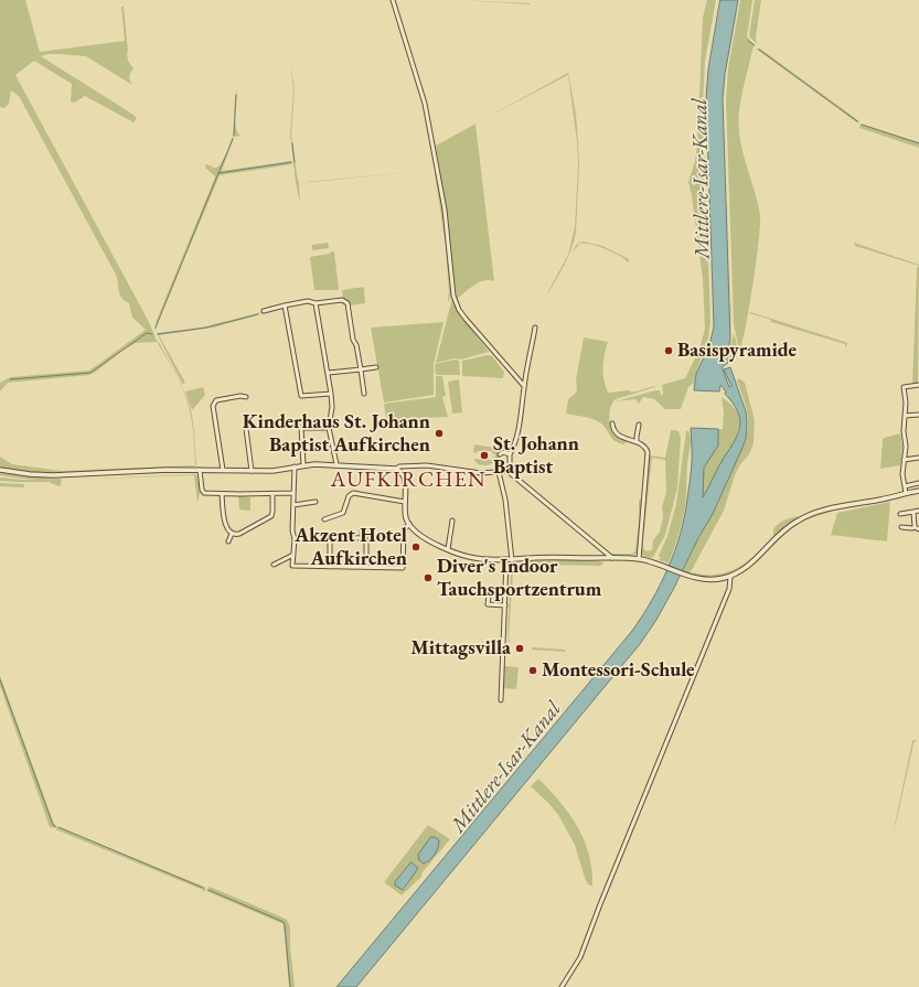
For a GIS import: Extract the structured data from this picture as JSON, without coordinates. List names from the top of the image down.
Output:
{
  "districts": ["AUFKIRCHEN"],
  "water": ["Mittlere-Isar-Kanal"],
  "places": [
    "Basispyramide",
    "Kinderhaus St. Johann Baptist Aufkirchen",
    "St. Johann Baptist",
    "Akzent Hotel Aufkirchen",
    "Diver's Indoor Tauchsportzentrum",
    "Mittagsvilla",
    "Montessori-Schule"
  ]
}
